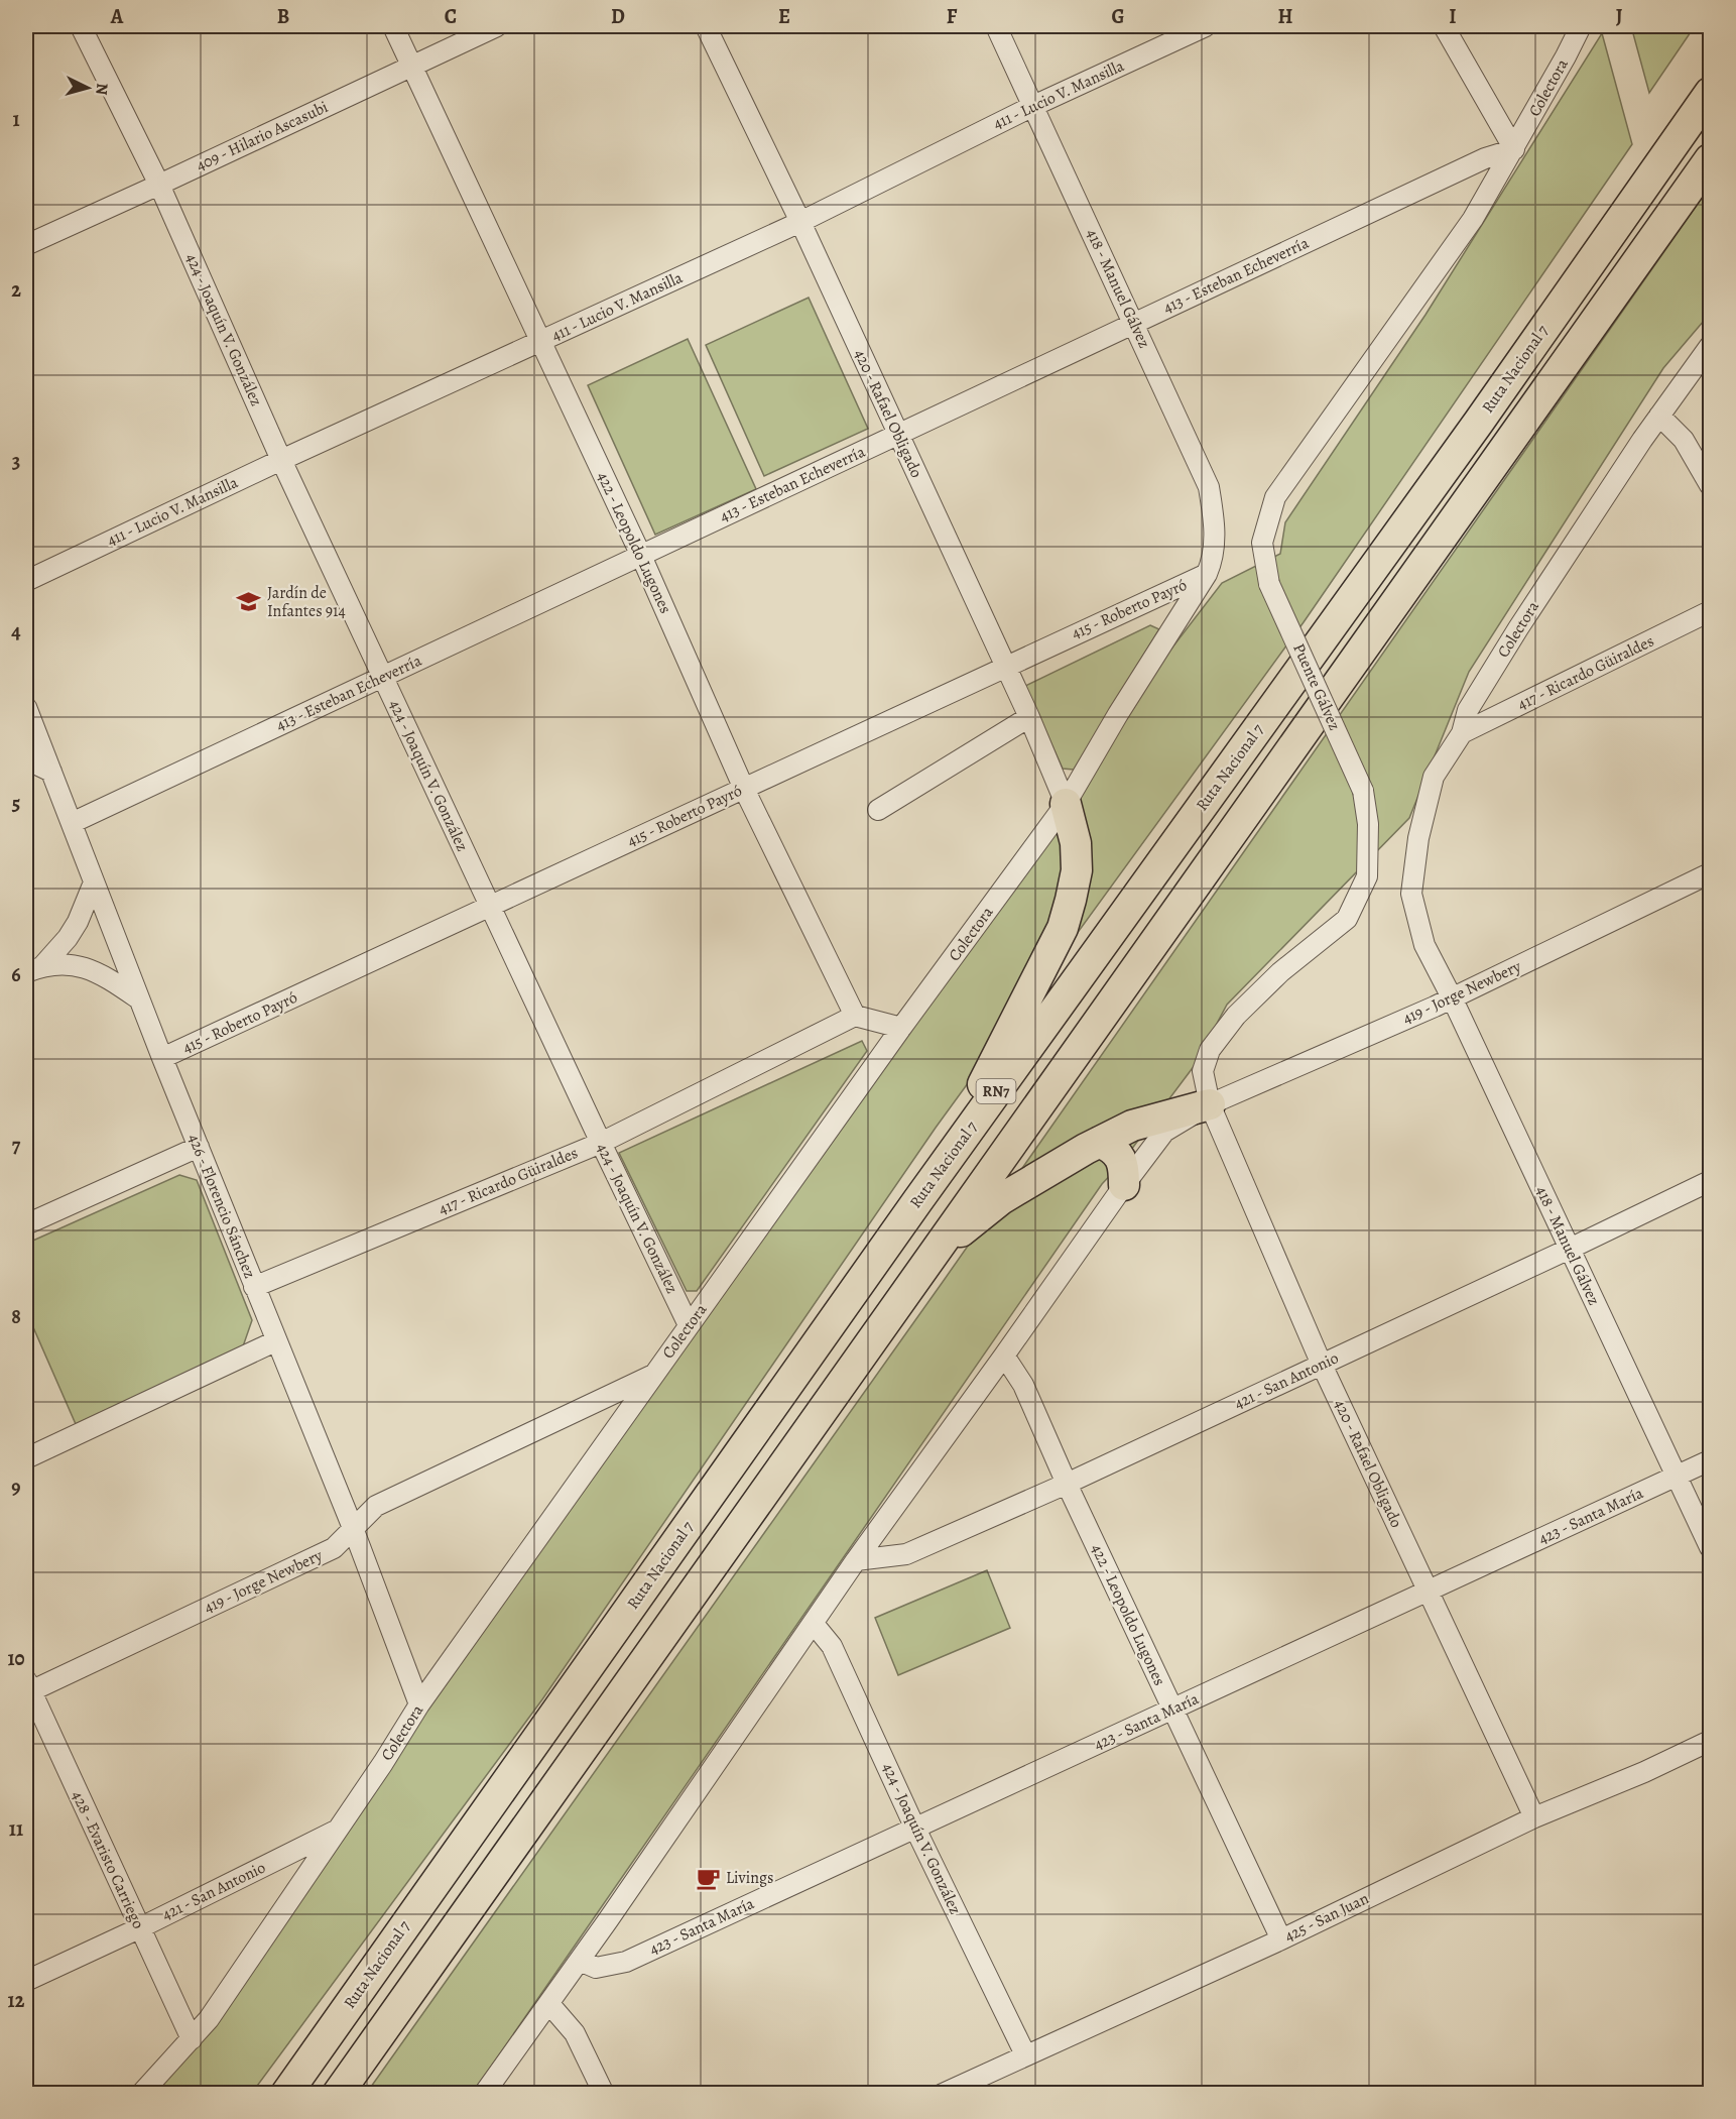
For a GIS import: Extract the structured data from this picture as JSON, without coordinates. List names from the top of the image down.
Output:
{
  "streets": {
    "highway": ["Ruta Nacional 7", "RN7"],
    "street": [
      "Colectora",
      "411 - Lucio V. Mansilla",
      "409 - Hilario Ascasubi",
      "413 - Esteban Echeverría",
      "418 - Manuel Gálvez",
      "424 - Joaquín V. González",
      "420 - Rafael Obligado",
      "422 - Leopoldo Lugones",
      "415 - Roberto Payró",
      "417 - Ricardo Güiraldes",
      "Puente Gálvez",
      "419 - Jorge Newbery",
      "426 - Florencio Sánchez",
      "421 - San Antonio",
      "423 - Santa María",
      "428 - Evaristo Carriego",
      "425 - San Juan"
    ]
  },
  "crossings": [
    ["Colectora", "413 - Esteban Echeverría"],
    ["Colectora", "418 - Manuel Gálvez"],
    ["Colectora", "424 - Joaquín V. González"],
    ["Colectora", "420 - Rafael Obligado"],
    ["Colectora", "415 - Roberto Payró"],
    ["Colectora", "417 - Ricardo Güiraldes"],
    ["Colectora", "Puente Gálvez"],
    ["Colectora", "419 - Jorge Newbery"],
    ["Colectora", "426 - Florencio Sánchez"],
    ["Colectora", "421 - San Antonio"],
    ["Colectora", "428 - Evaristo Carriego"],
    ["411 - Lucio V. Mansilla", "418 - Manuel Gálvez"],
    ["411 - Lucio V. Mansilla", "424 - Joaquín V. González"],
    ["411 - Lucio V. Mansilla", "420 - Rafael Obligado"],
    ["411 - Lucio V. Mansilla", "422 - Leopoldo Lugones"],
    ["409 - Hilario Ascasubi", "424 - Joaquín V. González"],
    ["409 - Hilario Ascasubi", "422 - Leopoldo Lugones"],
    ["413 - Esteban Echeverría", "418 - Manuel Gálvez"],
    ["413 - Esteban Echeverría", "424 - Joaquín V. González"],
    ["413 - Esteban Echeverría", "420 - Rafael Obligado"],
    ["413 - Esteban Echeverría", "422 - Leopoldo Lugones"],
    ["413 - Esteban Echeverría", "426 - Florencio Sánchez"],
    ["418 - Manuel Gálvez", "415 - Roberto Payró"],
    ["418 - Manuel Gálvez", "419 - Jorge Newbery"],
    ["418 - Manuel Gálvez", "421 - San Antonio"],
    ["418 - Manuel Gálvez", "423 - Santa María"],
    ["424 - Joaquín V. González", "415 - Roberto Payró"],
    ["424 - Joaquín V. González", "417 - Ricardo Güiraldes"],
    ["424 - Joaquín V. González", "423 - Santa María"],
    ["424 - Joaquín V. González", "425 - San Juan"],
    ["420 - Rafael Obligado", "415 - Roberto Payró"],
    ["420 - Rafael Obligado", "Puente Gálvez"],
    ["420 - Rafael Obligado", "419 - Jorge Newbery"],
    ["420 - Rafael Obligado", "421 - San Antonio"],
    ["420 - Rafael Obligado", "423 - Santa María"],
    ["420 - Rafael Obligado", "425 - San Juan"],
    ["422 - Leopoldo Lugones", "415 - Roberto Payró"],
    ["422 - Leopoldo Lugones", "417 - Ricardo Güiraldes"],
    ["422 - Leopoldo Lugones", "421 - San Antonio"],
    ["422 - Leopoldo Lugones", "423 - Santa María"],
    ["422 - Leopoldo Lugones", "425 - San Juan"],
    ["415 - Roberto Payró", "426 - Florencio Sánchez"],
    ["417 - Ricardo Güiraldes", "426 - Florencio Sánchez"],
    ["Puente Gálvez", "419 - Jorge Newbery"],
    ["419 - Jorge Newbery", "426 - Florencio Sánchez"],
    ["419 - Jorge Newbery", "428 - Evaristo Carriego"],
    ["421 - San Antonio", "428 - Evaristo Carriego"]
  ],
  "places": {
    "school or university": ["Jardín de Infantes 914"],
    "cafe": ["Livings"]
  },
  "north": "right",
  "grid": {
    "columns": [
      "A",
      "B",
      "C",
      "D",
      "E",
      "F",
      "G",
      "H",
      "I",
      "J"
    ],
    "rows": [
      "1",
      "2",
      "3",
      "4",
      "5",
      "6",
      "7",
      "8",
      "9",
      "10",
      "11",
      "12"
    ]
  }
}
